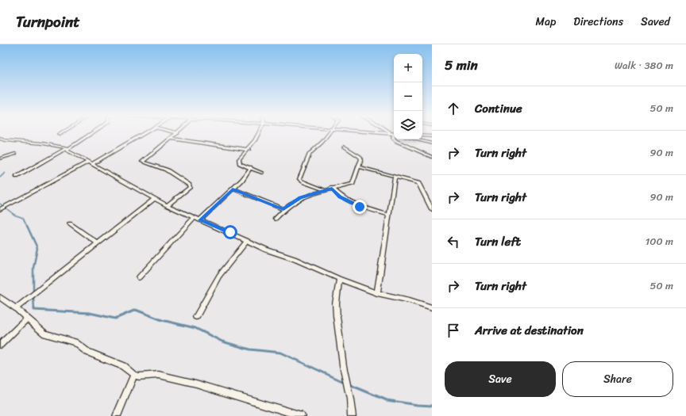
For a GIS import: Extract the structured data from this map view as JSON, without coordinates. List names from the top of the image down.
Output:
{
  "page": {
    "header": "Turnpoint",
    "nav": ["Map", "Directions", "Saved"],
    "heading": ["5 min", "Walk · 380 m"],
    "map_buttons": ["+", "−"],
    "list": [
      ["Continue", "50 m"],
      ["Turn right", "90 m"],
      ["Turn right", "90 m"],
      ["Turn left", "100 m"],
      ["Turn right", "50 m"],
      "Arrive at destination"
    ],
    "buttons": ["Save", "Share"]
  }
}
